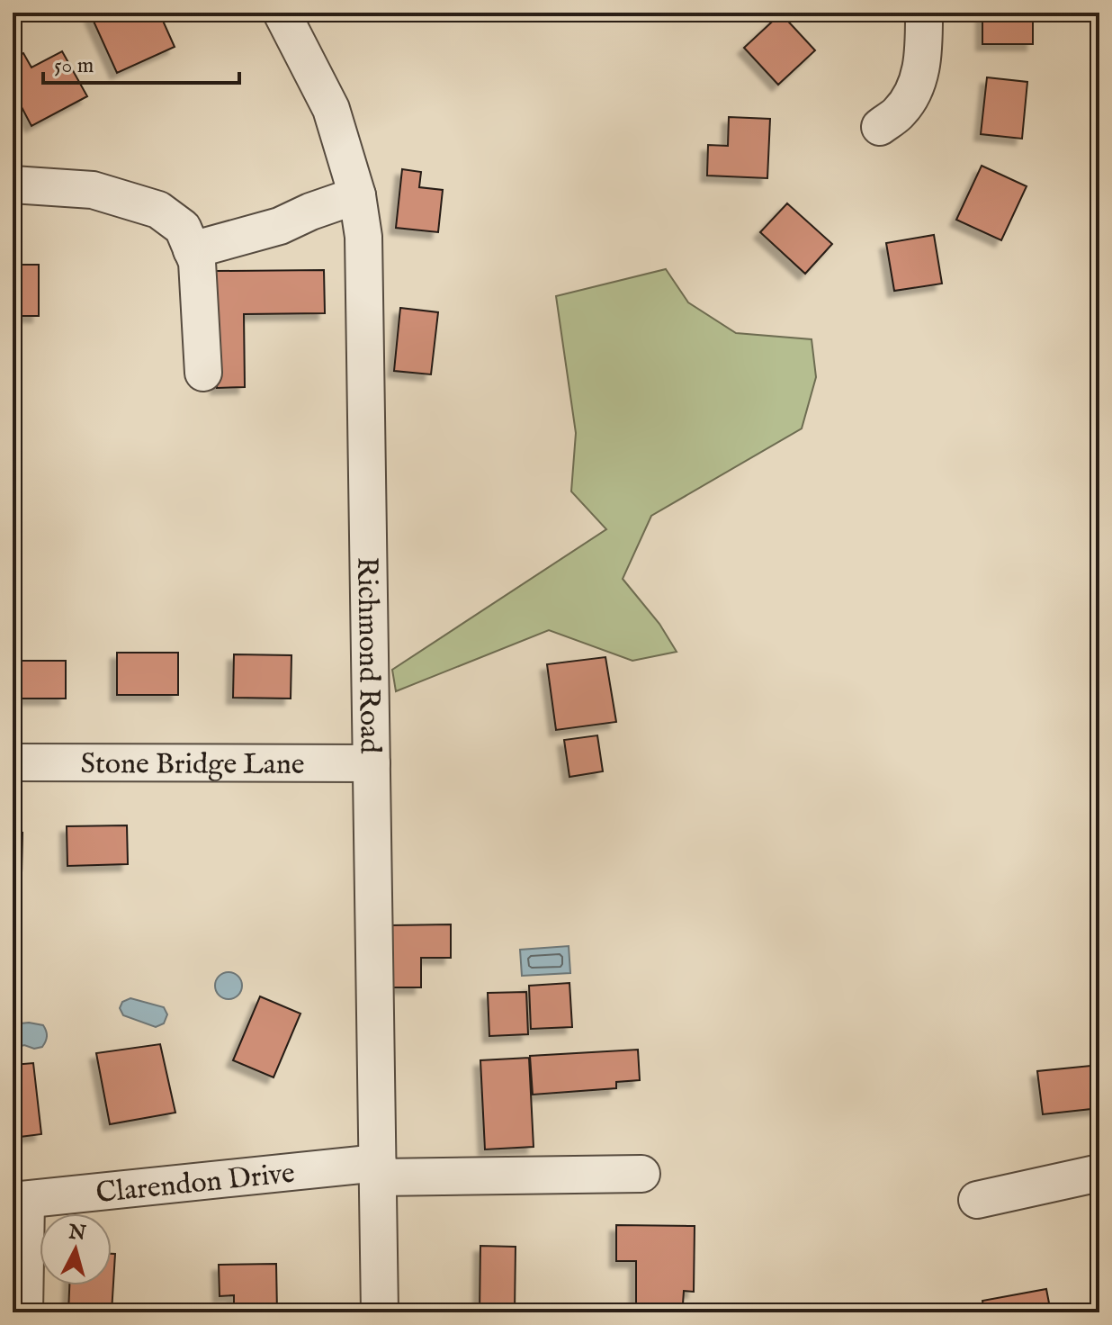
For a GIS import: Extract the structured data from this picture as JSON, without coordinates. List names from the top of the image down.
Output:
{
  "streets": {
    "street": ["Richmond Road", "Stone Bridge Lane", "Clarendon Drive"]
  },
  "crossings": [
    ["Richmond Road", "Stone Bridge Lane"],
    ["Richmond Road", "Clarendon Drive"]
  ],
  "scale_bar": "50 m",
  "north": "top"
}
